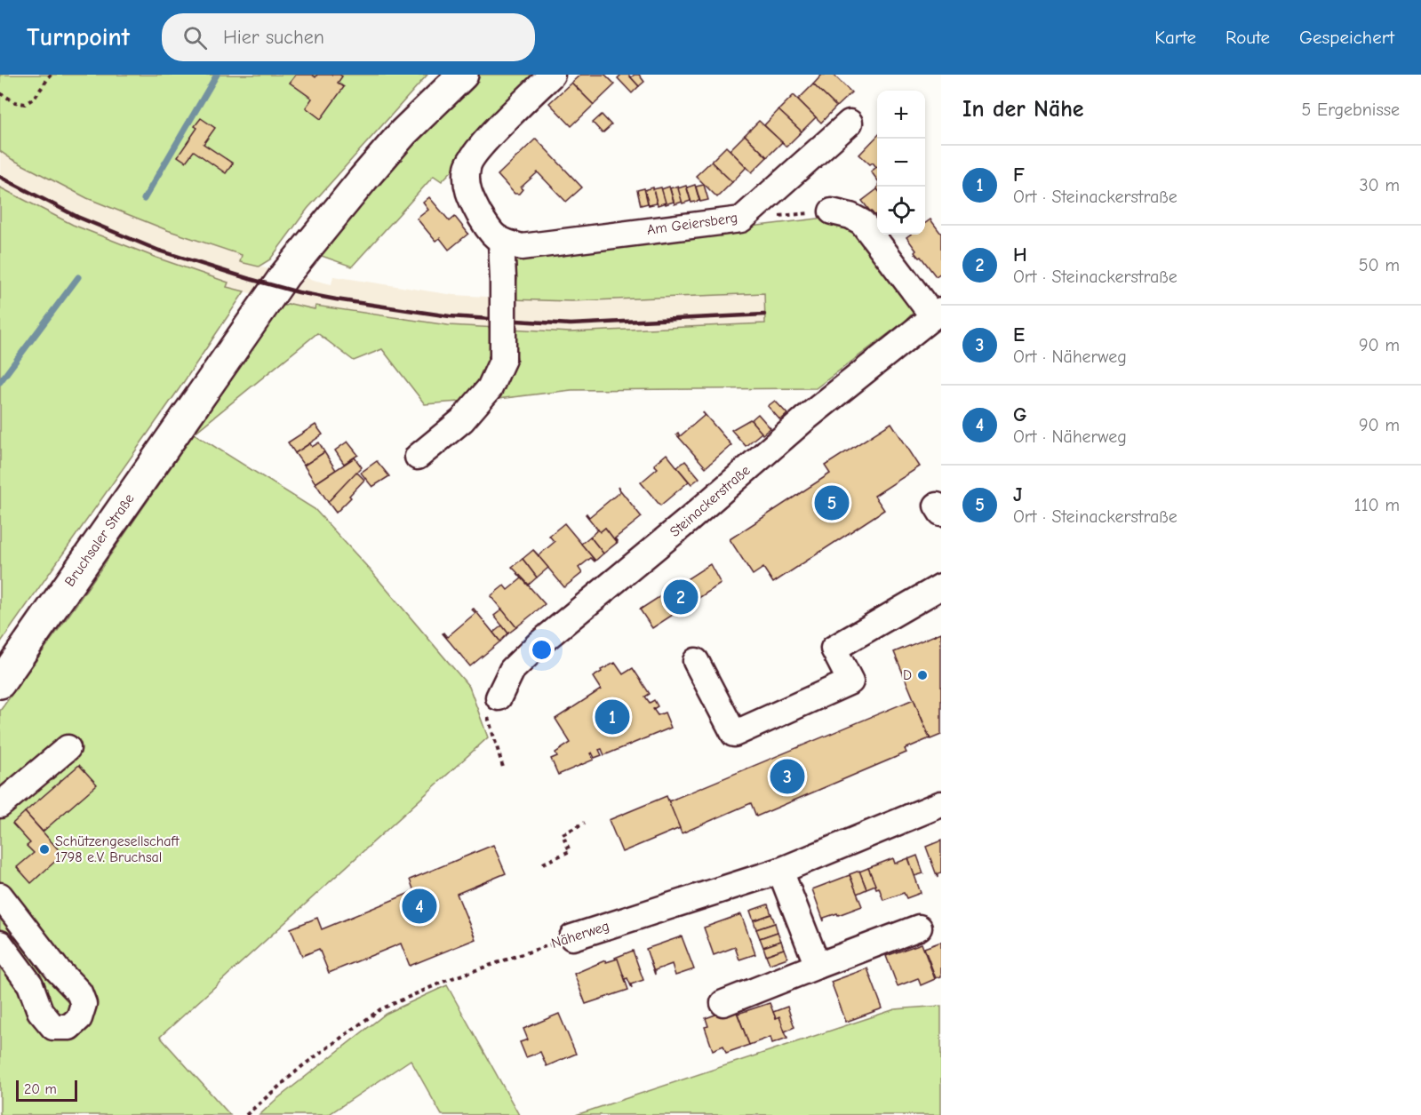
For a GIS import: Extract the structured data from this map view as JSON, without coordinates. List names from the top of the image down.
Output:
{
  "streets": {
    "main road": ["Bruchsaler Straße"],
    "street": ["Am Geiersberg", "Steinackerstraße", "Näherweg"]
  },
  "places": ["D", "Schützengesellschaft 1798 e.V. Bruchsal"],
  "scale_bar": "20 m",
  "page": {
    "header": "Turnpoint",
    "search": "Hier suchen",
    "nav": ["Karte", "Route", "Gespeichert"],
    "heading": ["In der Nähe", "5 Ergebnisse"],
    "map_buttons": ["+", "−"],
    "list": [
      {
        "mark": "1",
        "name": "F",
        "note": "Ort · Steinackerstraße",
        "value": "30 m"
      },
      {
        "mark": "2",
        "name": "H",
        "note": "Ort · Steinackerstraße",
        "value": "50 m"
      },
      {
        "mark": "3",
        "name": "E",
        "note": "Ort · Näherweg",
        "value": "90 m"
      },
      {
        "mark": "4",
        "name": "G",
        "note": "Ort · Näherweg",
        "value": "90 m"
      },
      {
        "mark": "5",
        "name": "J",
        "note": "Ort · Steinackerstraße",
        "value": "110 m"
      }
    ],
    "pins": [
      "5",
      "2",
      "1",
      "3",
      "4"
    ],
    "scale": "20 m"
  }
}
